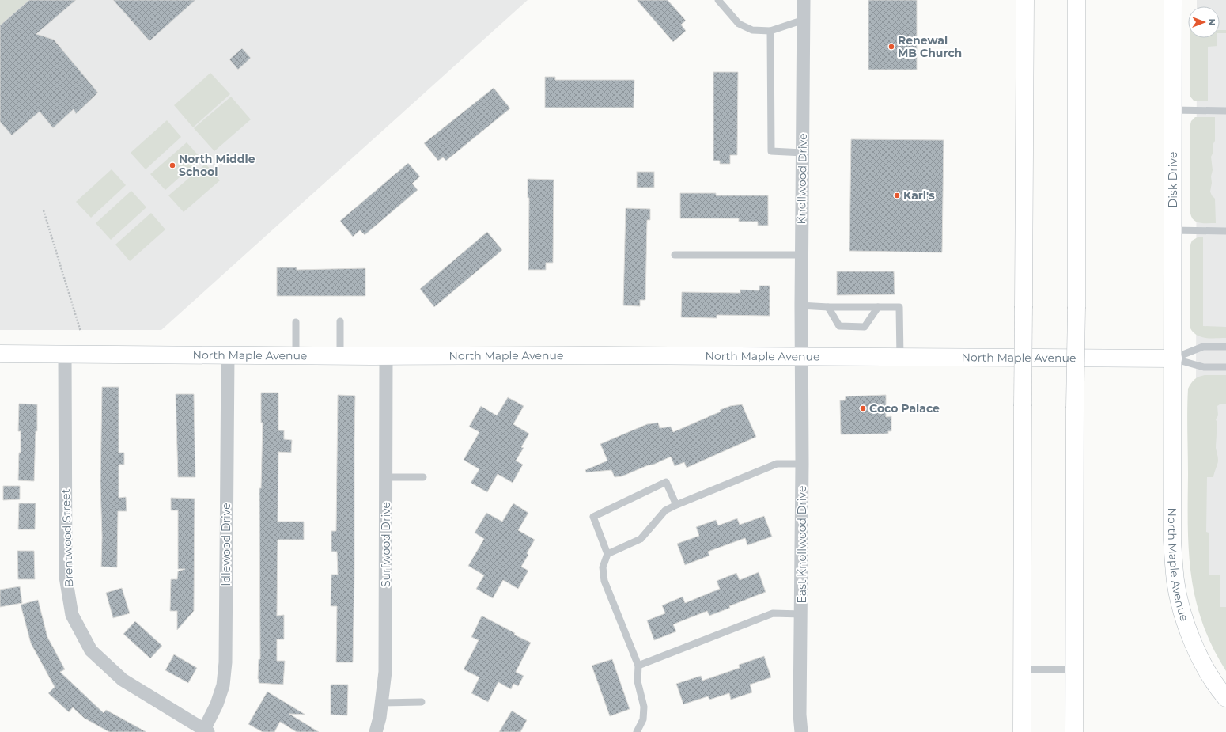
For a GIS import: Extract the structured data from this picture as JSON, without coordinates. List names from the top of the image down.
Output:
{
  "streets": {
    "main road": ["Disk Drive", "North Maple Avenue"],
    "street": [
      "Knollwood Drive",
      "Brentwood Street",
      "Idlewood Drive",
      "Surfwood Drive",
      "East Knollwood Drive"
    ]
  },
  "crossings": [
    ["Knollwood Drive", "North Maple Avenue"],
    ["Knollwood Drive", "East Knollwood Drive"],
    ["Disk Drive", "North Maple Avenue"],
    ["North Maple Avenue", "Brentwood Street"],
    ["North Maple Avenue", "Idlewood Drive"],
    ["North Maple Avenue", "Surfwood Drive"],
    ["North Maple Avenue", "East Knollwood Drive"],
    ["Brentwood Street", "Idlewood Drive"]
  ],
  "places": [
    "Renewal MB Church",
    "North Middle School",
    "Karl's",
    "Coco Palace"
  ],
  "north": "right"
}
